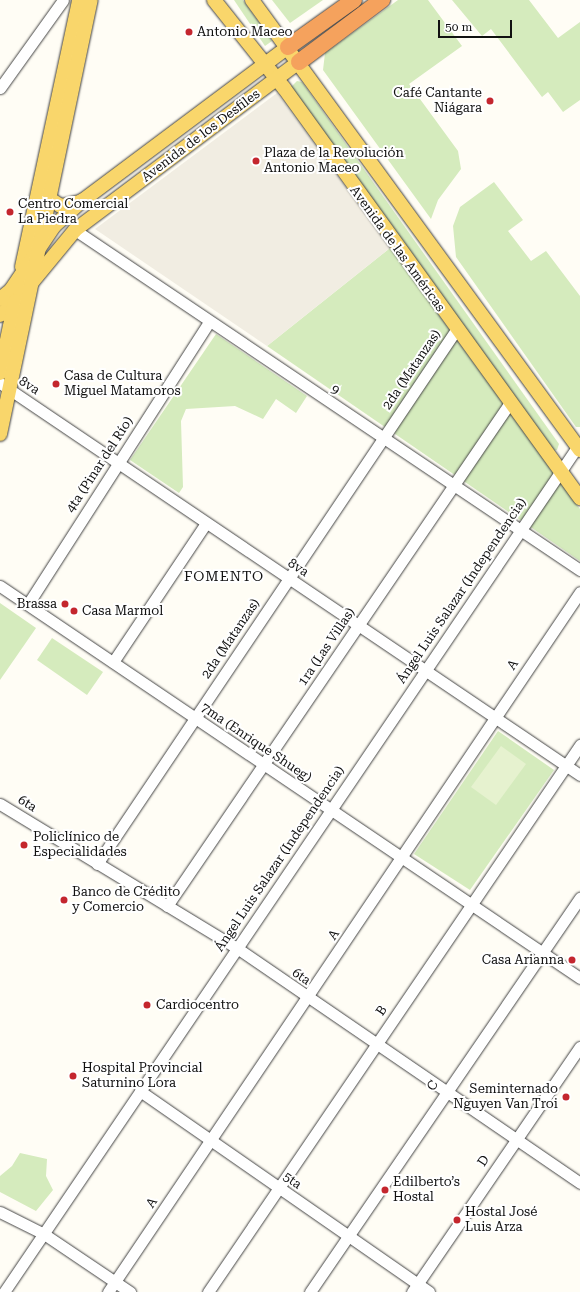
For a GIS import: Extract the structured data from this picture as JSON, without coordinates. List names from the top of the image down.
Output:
{
  "streets": {
    "highway": ["Avenida de los Desfiles"],
    "main road": ["Avenida de las Américas"],
    "street": [
      "2da (Matanzas)",
      "8va",
      "9",
      "4ta (Pinar del Río)",
      "Ángel Luis Salazar (Independencia)",
      "1ra (Las Villas)",
      "A",
      "7ma (Enrique Shueg)",
      "6ta",
      "B",
      "C",
      "D",
      "5ta"
    ]
  },
  "crossings": [
    ["Avenida de los Desfiles", "Avenida de las Américas"],
    ["Avenida de los Desfiles", "9"],
    ["Avenida de las Américas", "2da (Matanzas)"],
    ["Avenida de las Américas", "Ángel Luis Salazar (Independencia)"],
    ["Avenida de las Américas", "1ra (Las Villas)"],
    ["2da (Matanzas)", "8va"],
    ["2da (Matanzas)", "9"],
    ["2da (Matanzas)", "7ma (Enrique Shueg)"],
    ["2da (Matanzas)", "6ta"],
    ["8va", "4ta (Pinar del Río)"],
    ["8va", "Ángel Luis Salazar (Independencia)"],
    ["8va", "1ra (Las Villas)"],
    ["8va", "A"],
    ["8va", "B"],
    ["9", "4ta (Pinar del Río)"],
    ["9", "Ángel Luis Salazar (Independencia)"],
    ["9", "1ra (Las Villas)"],
    ["4ta (Pinar del Río)", "7ma (Enrique Shueg)"],
    ["Ángel Luis Salazar (Independencia)", "7ma (Enrique Shueg)"],
    ["Ángel Luis Salazar (Independencia)", "6ta"],
    ["Ángel Luis Salazar (Independencia)", "5ta"],
    ["1ra (Las Villas)", "7ma (Enrique Shueg)"],
    ["1ra (Las Villas)", "6ta"],
    ["A", "7ma (Enrique Shueg)"],
    ["A", "6ta"],
    ["A", "5ta"],
    ["7ma (Enrique Shueg)", "B"],
    ["7ma (Enrique Shueg)", "C"],
    ["6ta", "B"],
    ["6ta", "C"],
    ["6ta", "D"],
    ["B", "5ta"],
    ["C", "5ta"],
    ["D", "5ta"]
  ],
  "districts": ["FOMENTO"],
  "places": [
    "Antonio Maceo",
    "Café Cantante Niágara",
    "Plaza de la Revolución Antonio Maceo",
    "Centro Comercial La Piedra",
    "Casa de Cultura Miguel Matamoros",
    "Brassa",
    "Casa Marmol",
    "Policlínico de Especialidades",
    "Banco de Crédito y Comercio",
    "Casa Arianna",
    "Cardiocentro",
    "Hospital Provincial Saturnino Lora",
    "Seminternado Nguyen Van Troi",
    "Edilberto’s Hostal",
    "Hostal José Luis Arza"
  ],
  "scale_bar": "50 m"
}
